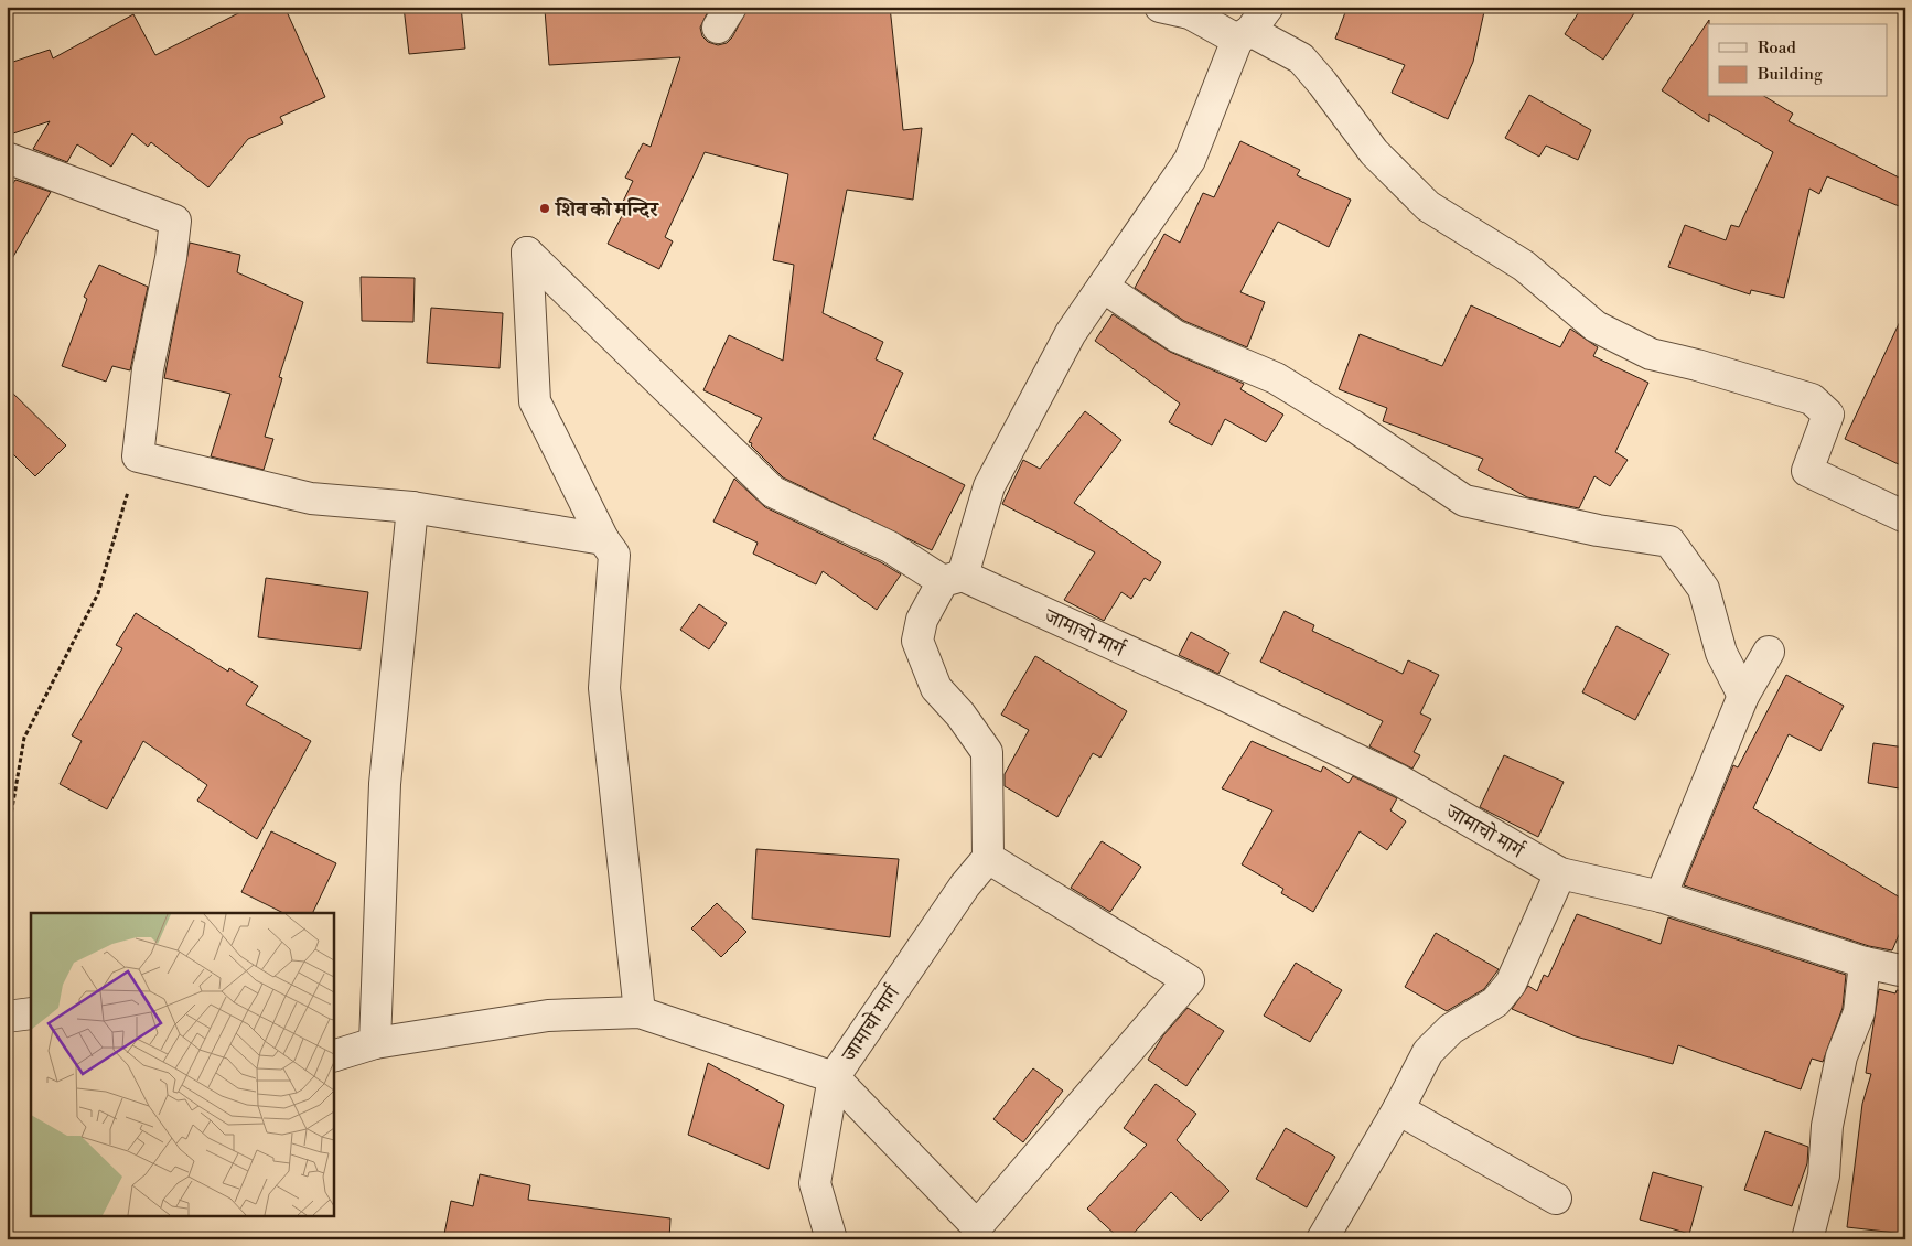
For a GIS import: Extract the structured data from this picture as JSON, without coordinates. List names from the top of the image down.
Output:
{
  "streets": {
    "street": ["जामाचो मार्ग"]
  },
  "places": ["शिव को मन्दिर"],
  "legend": ["Road", "Building"]
}
